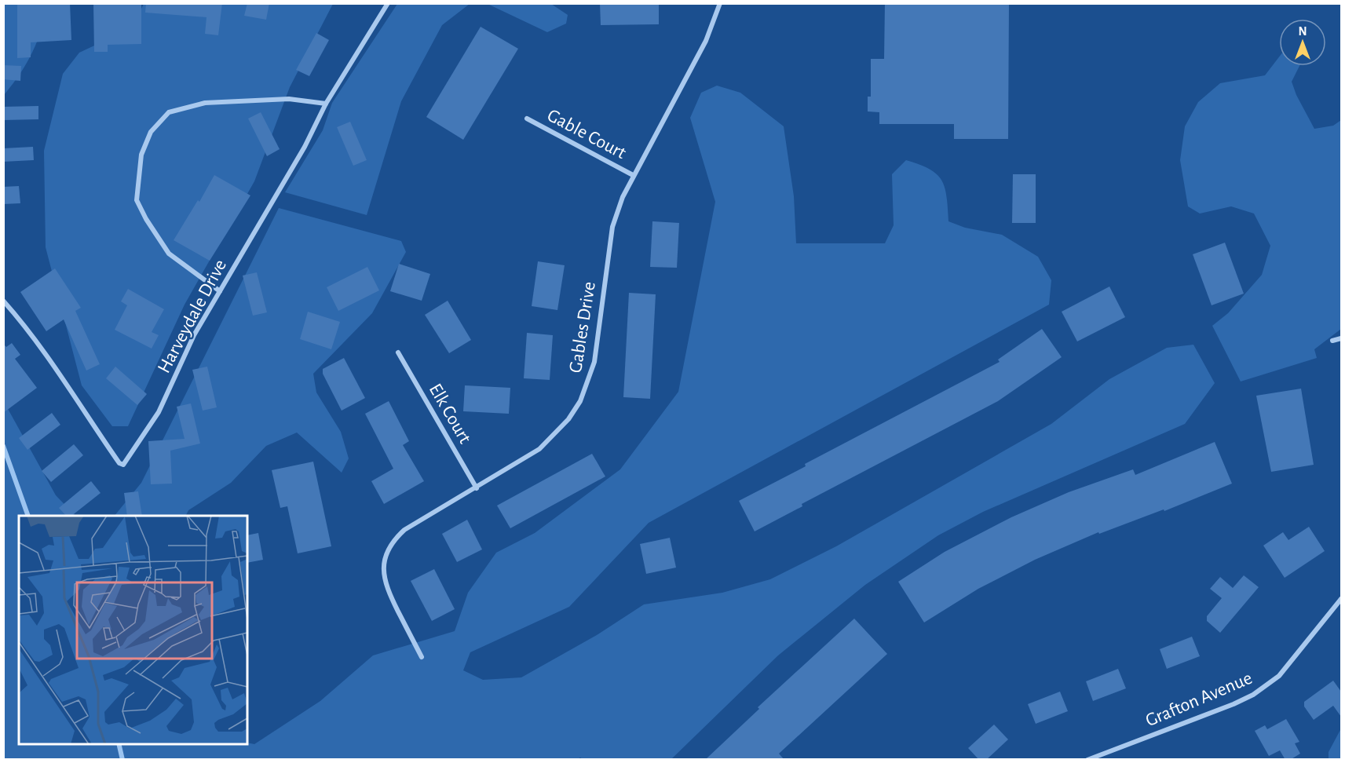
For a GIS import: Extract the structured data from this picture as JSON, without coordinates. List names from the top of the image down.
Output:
{
  "streets": {
    "street": [
      "Gable Court",
      "Harveydale Drive",
      "Gables Drive",
      "Elk Court",
      "Grafton Avenue"
    ]
  },
  "crossings": [
    ["Gable Court", "Gables Drive"],
    ["Gables Drive", "Elk Court"]
  ],
  "north": "top"
}
